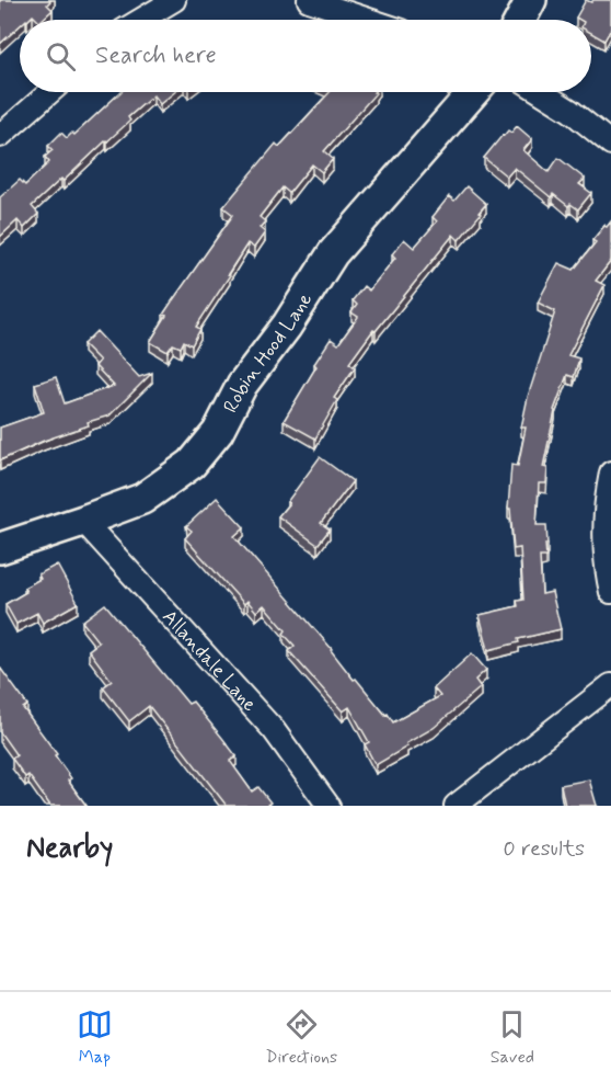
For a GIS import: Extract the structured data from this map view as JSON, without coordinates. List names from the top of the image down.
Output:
{
  "streets": {
    "street": ["Robin Hood Lane", "Allandale Lane"]
  },
  "crossings": [
    ["Robin Hood Lane", "Allandale Lane"]
  ],
  "page": {
    "search": "Search here",
    "heading": ["Nearby", "0 results"],
    "nav": ["Map", "Directions", "Saved"]
  }
}
